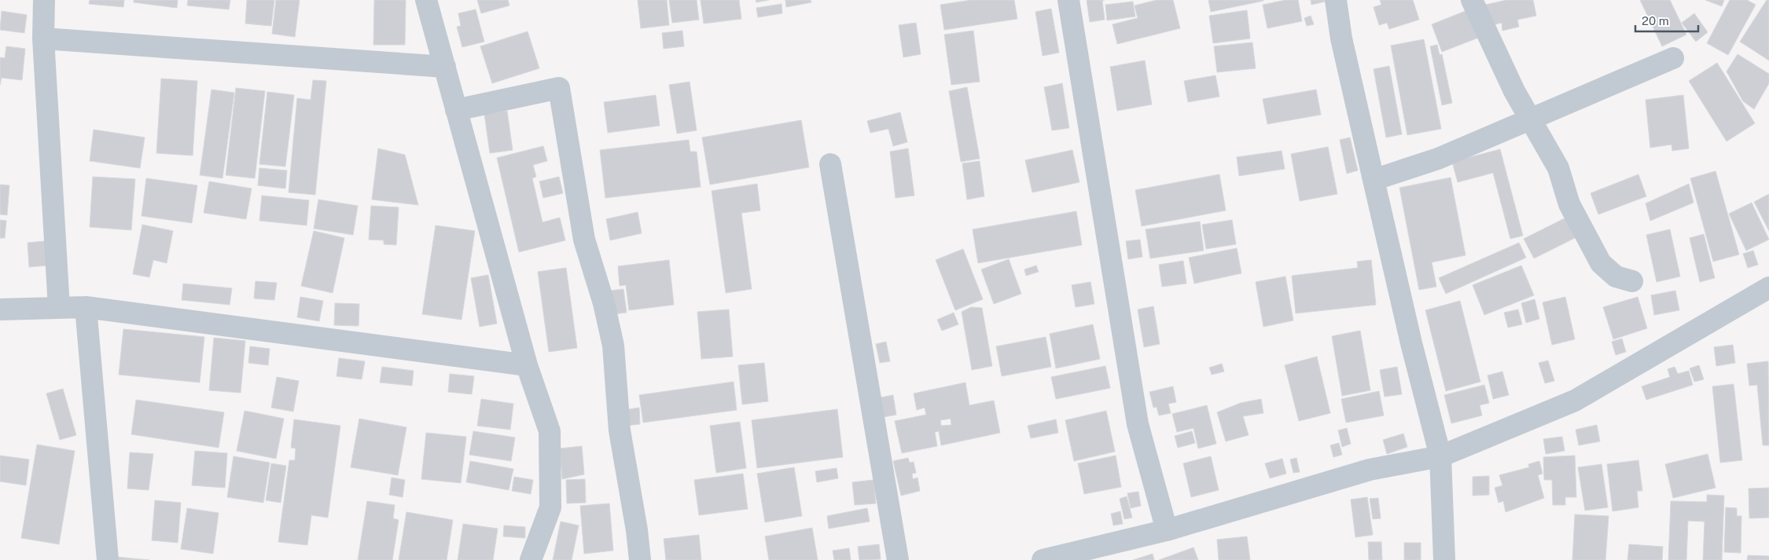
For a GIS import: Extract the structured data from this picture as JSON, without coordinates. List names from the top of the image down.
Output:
{
  "scale_bar": "20 m"
}
